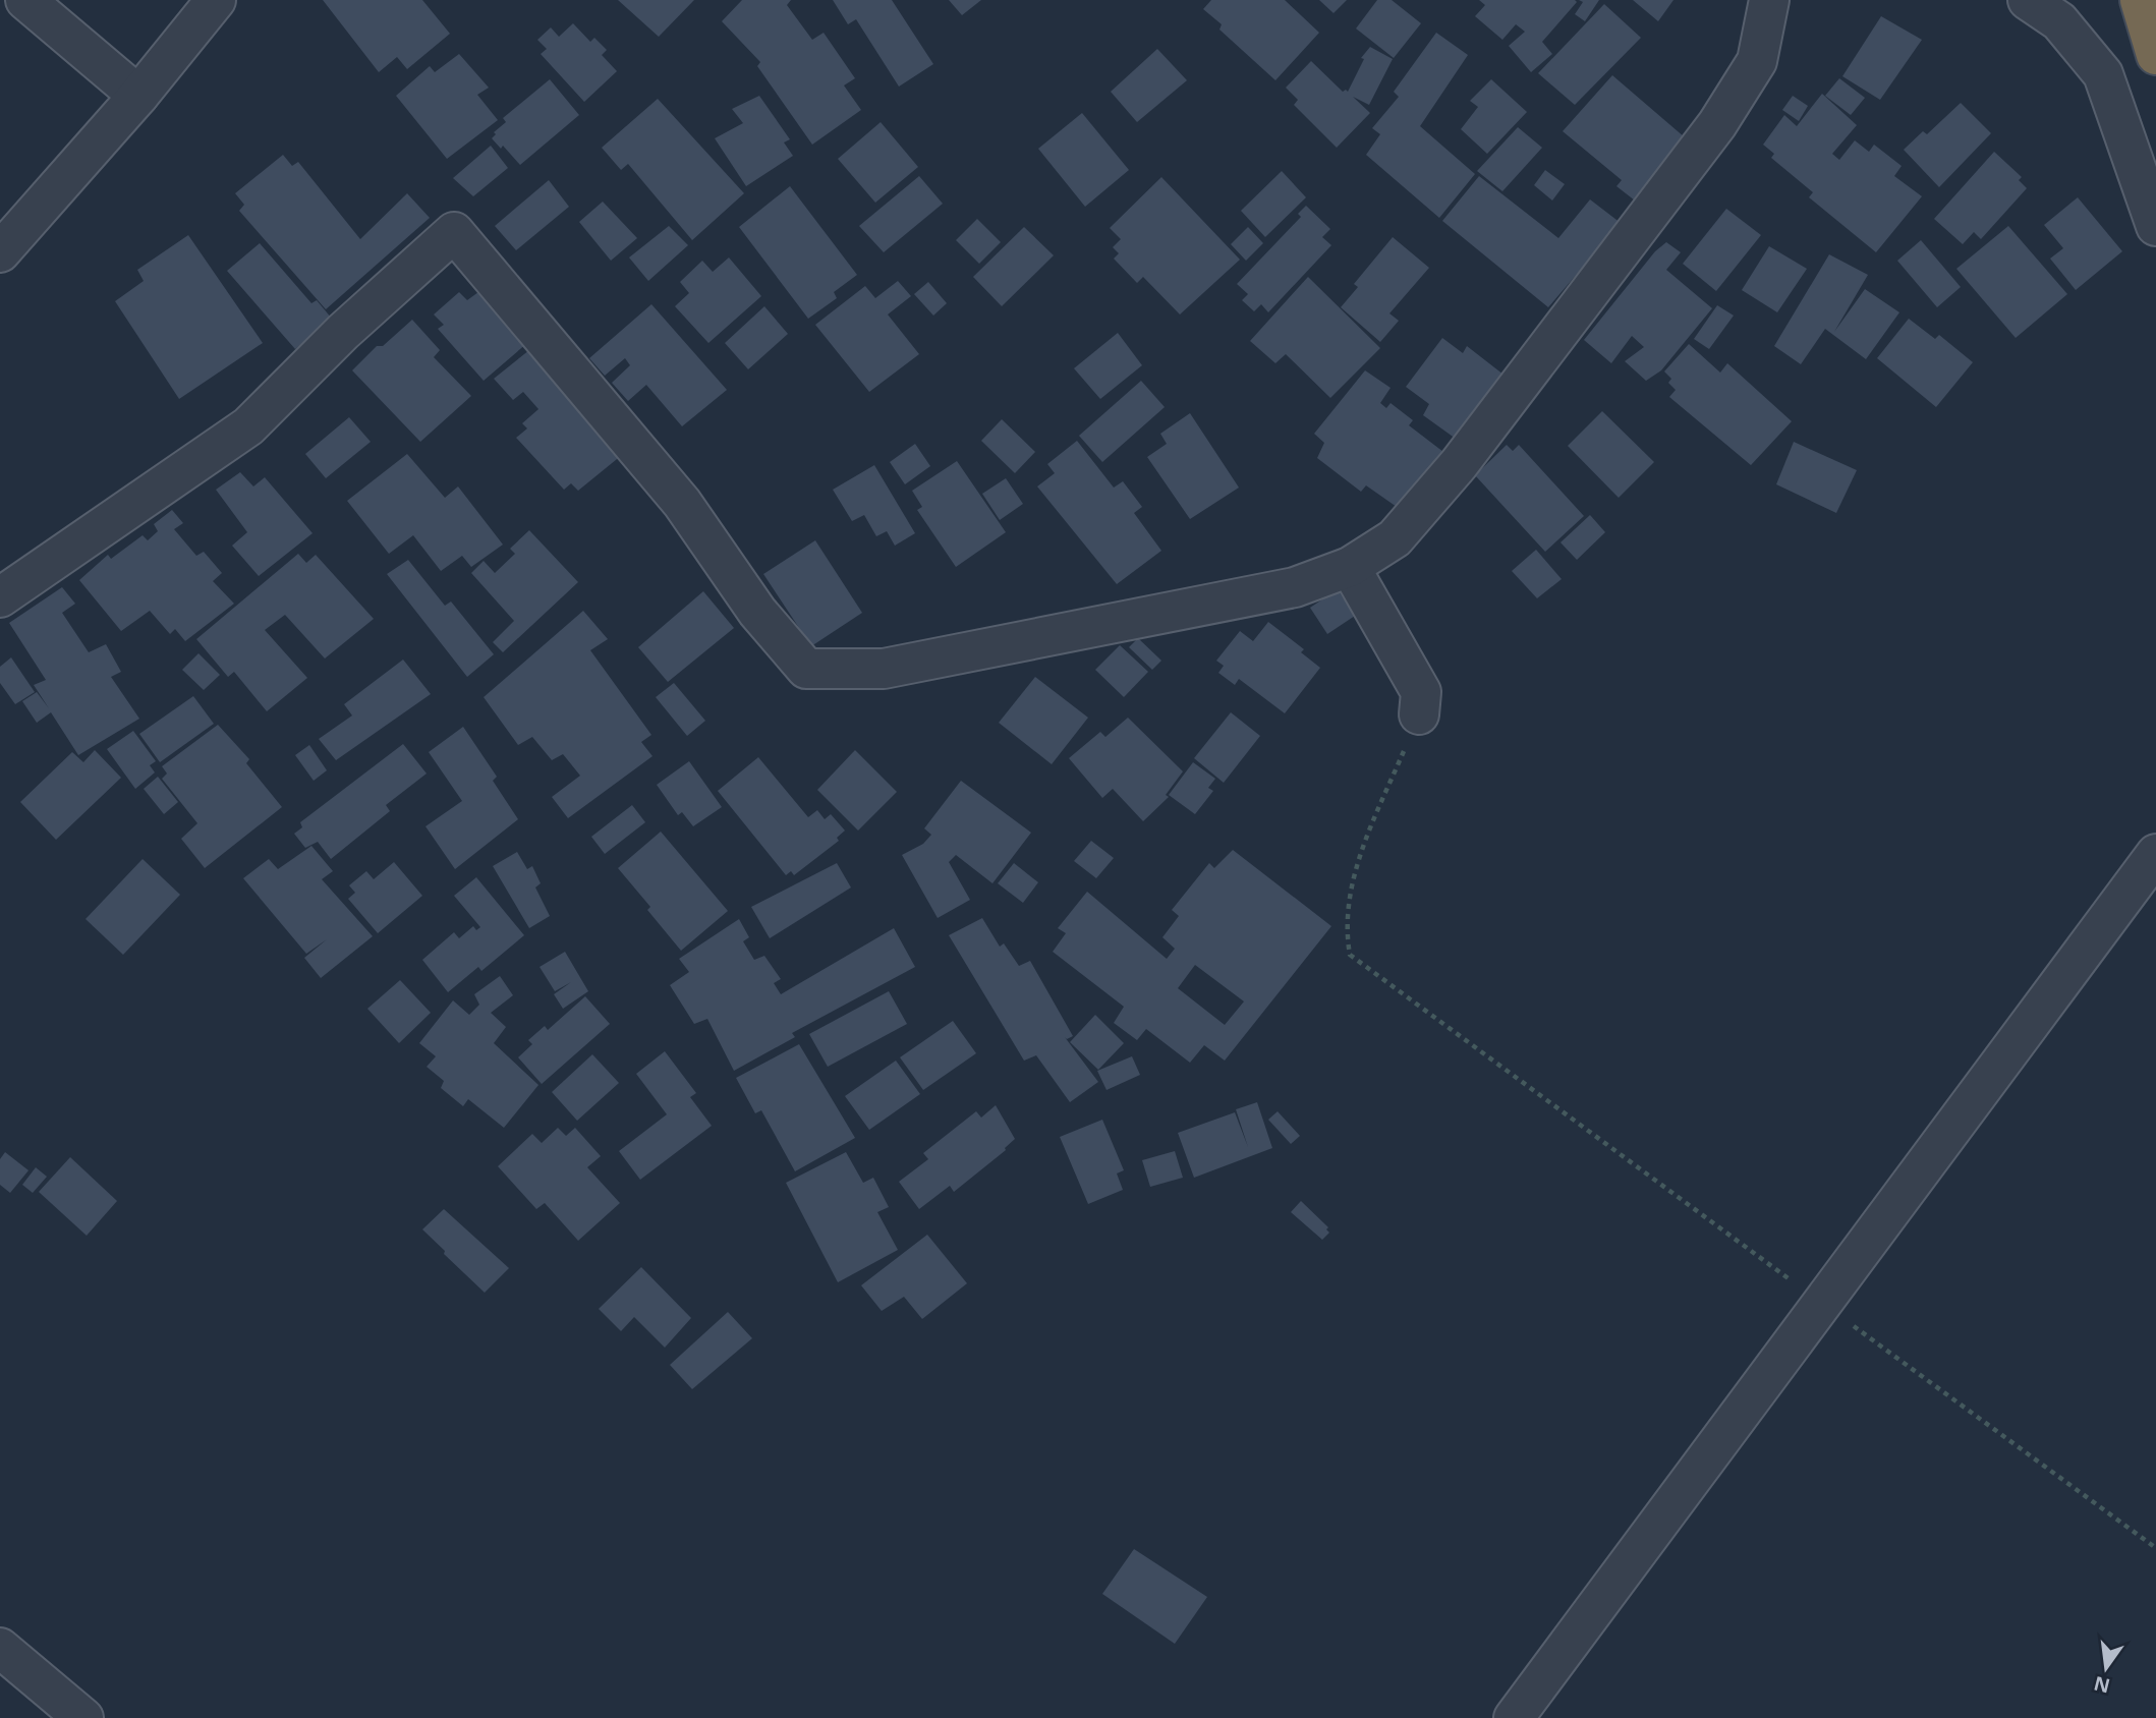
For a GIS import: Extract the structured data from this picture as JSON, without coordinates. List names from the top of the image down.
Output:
{
  "north": "bottom"
}
